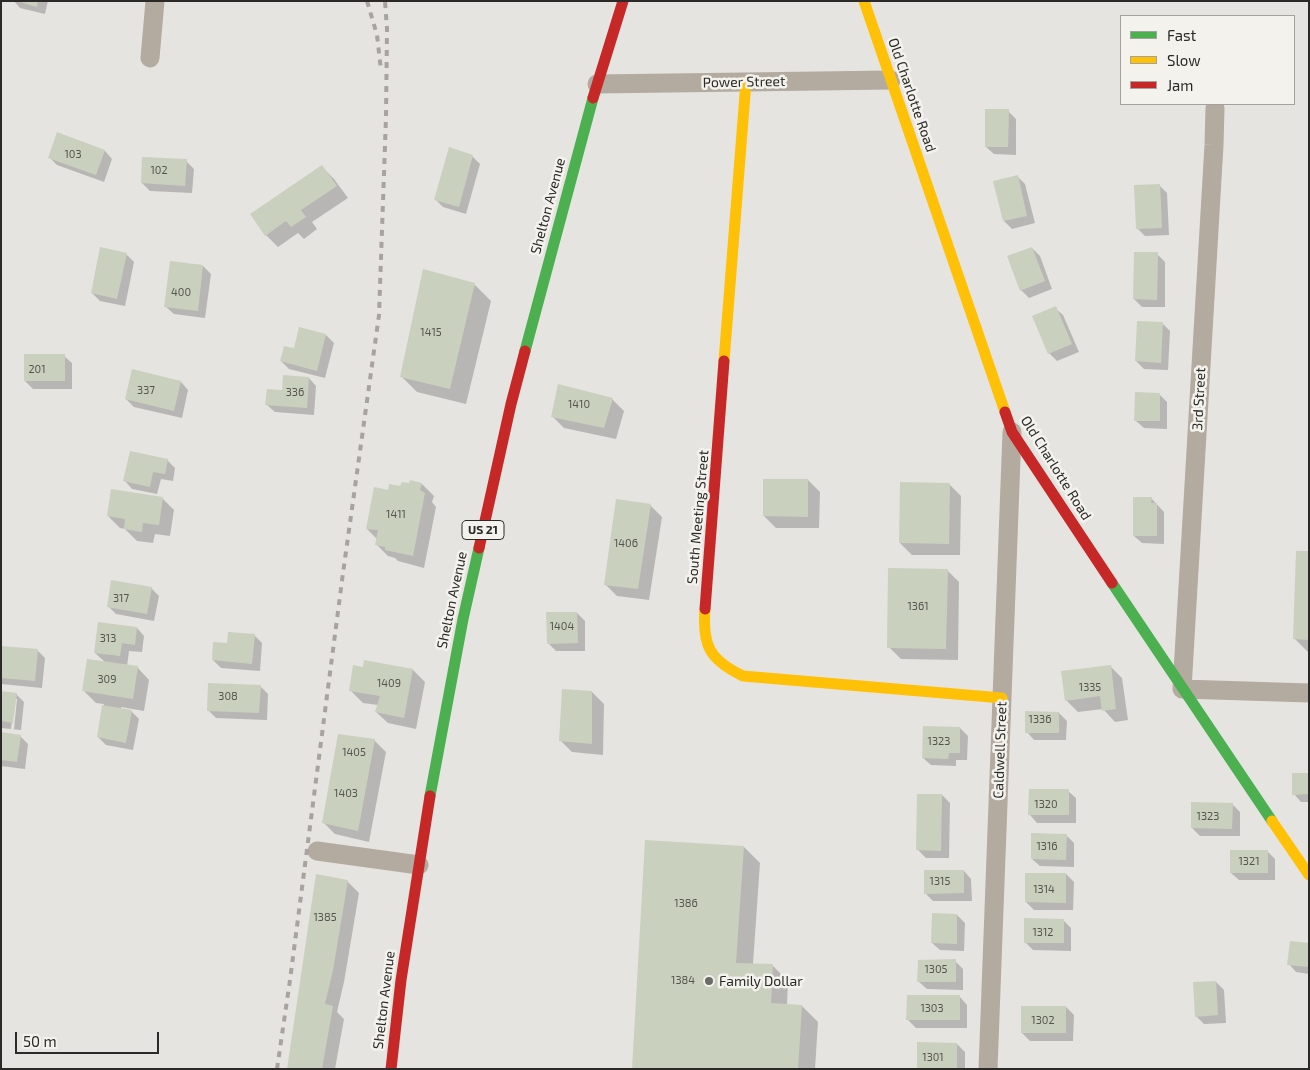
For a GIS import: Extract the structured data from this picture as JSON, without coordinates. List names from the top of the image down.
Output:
{
  "streets": {
    "street": [
      "Power Street",
      "Old Charlotte Road",
      "Shelton Avenue",
      "3rd Street",
      "South Meeting Street",
      "US 21",
      "Caldwell Street"
    ]
  },
  "crossings": [
    ["Power Street", "Old Charlotte Road"],
    ["Power Street", "Shelton Avenue"],
    ["Power Street", "South Meeting Street"],
    ["Old Charlotte Road", "3rd Street"],
    ["Old Charlotte Road", "Caldwell Street"],
    ["South Meeting Street", "Caldwell Street"]
  ],
  "places": ["Family Dollar"],
  "house_numbers": [
    "103",
    "102",
    "400",
    "1415",
    "201",
    "337",
    "336",
    "1410",
    "1411",
    "1406",
    "317",
    "1361",
    "1404",
    "313",
    "309",
    "1409",
    "1335",
    "308",
    "1336",
    "1323",
    "1405",
    "1403",
    "1320",
    "1323",
    "1316",
    "1321",
    "1315",
    "1314",
    "1386",
    "1385",
    "1312",
    "1305",
    "1384",
    "1303",
    "1302",
    "1301"
  ],
  "legend": ["Fast", "Slow", "Jam"],
  "scale_bar": "50 m"
}
